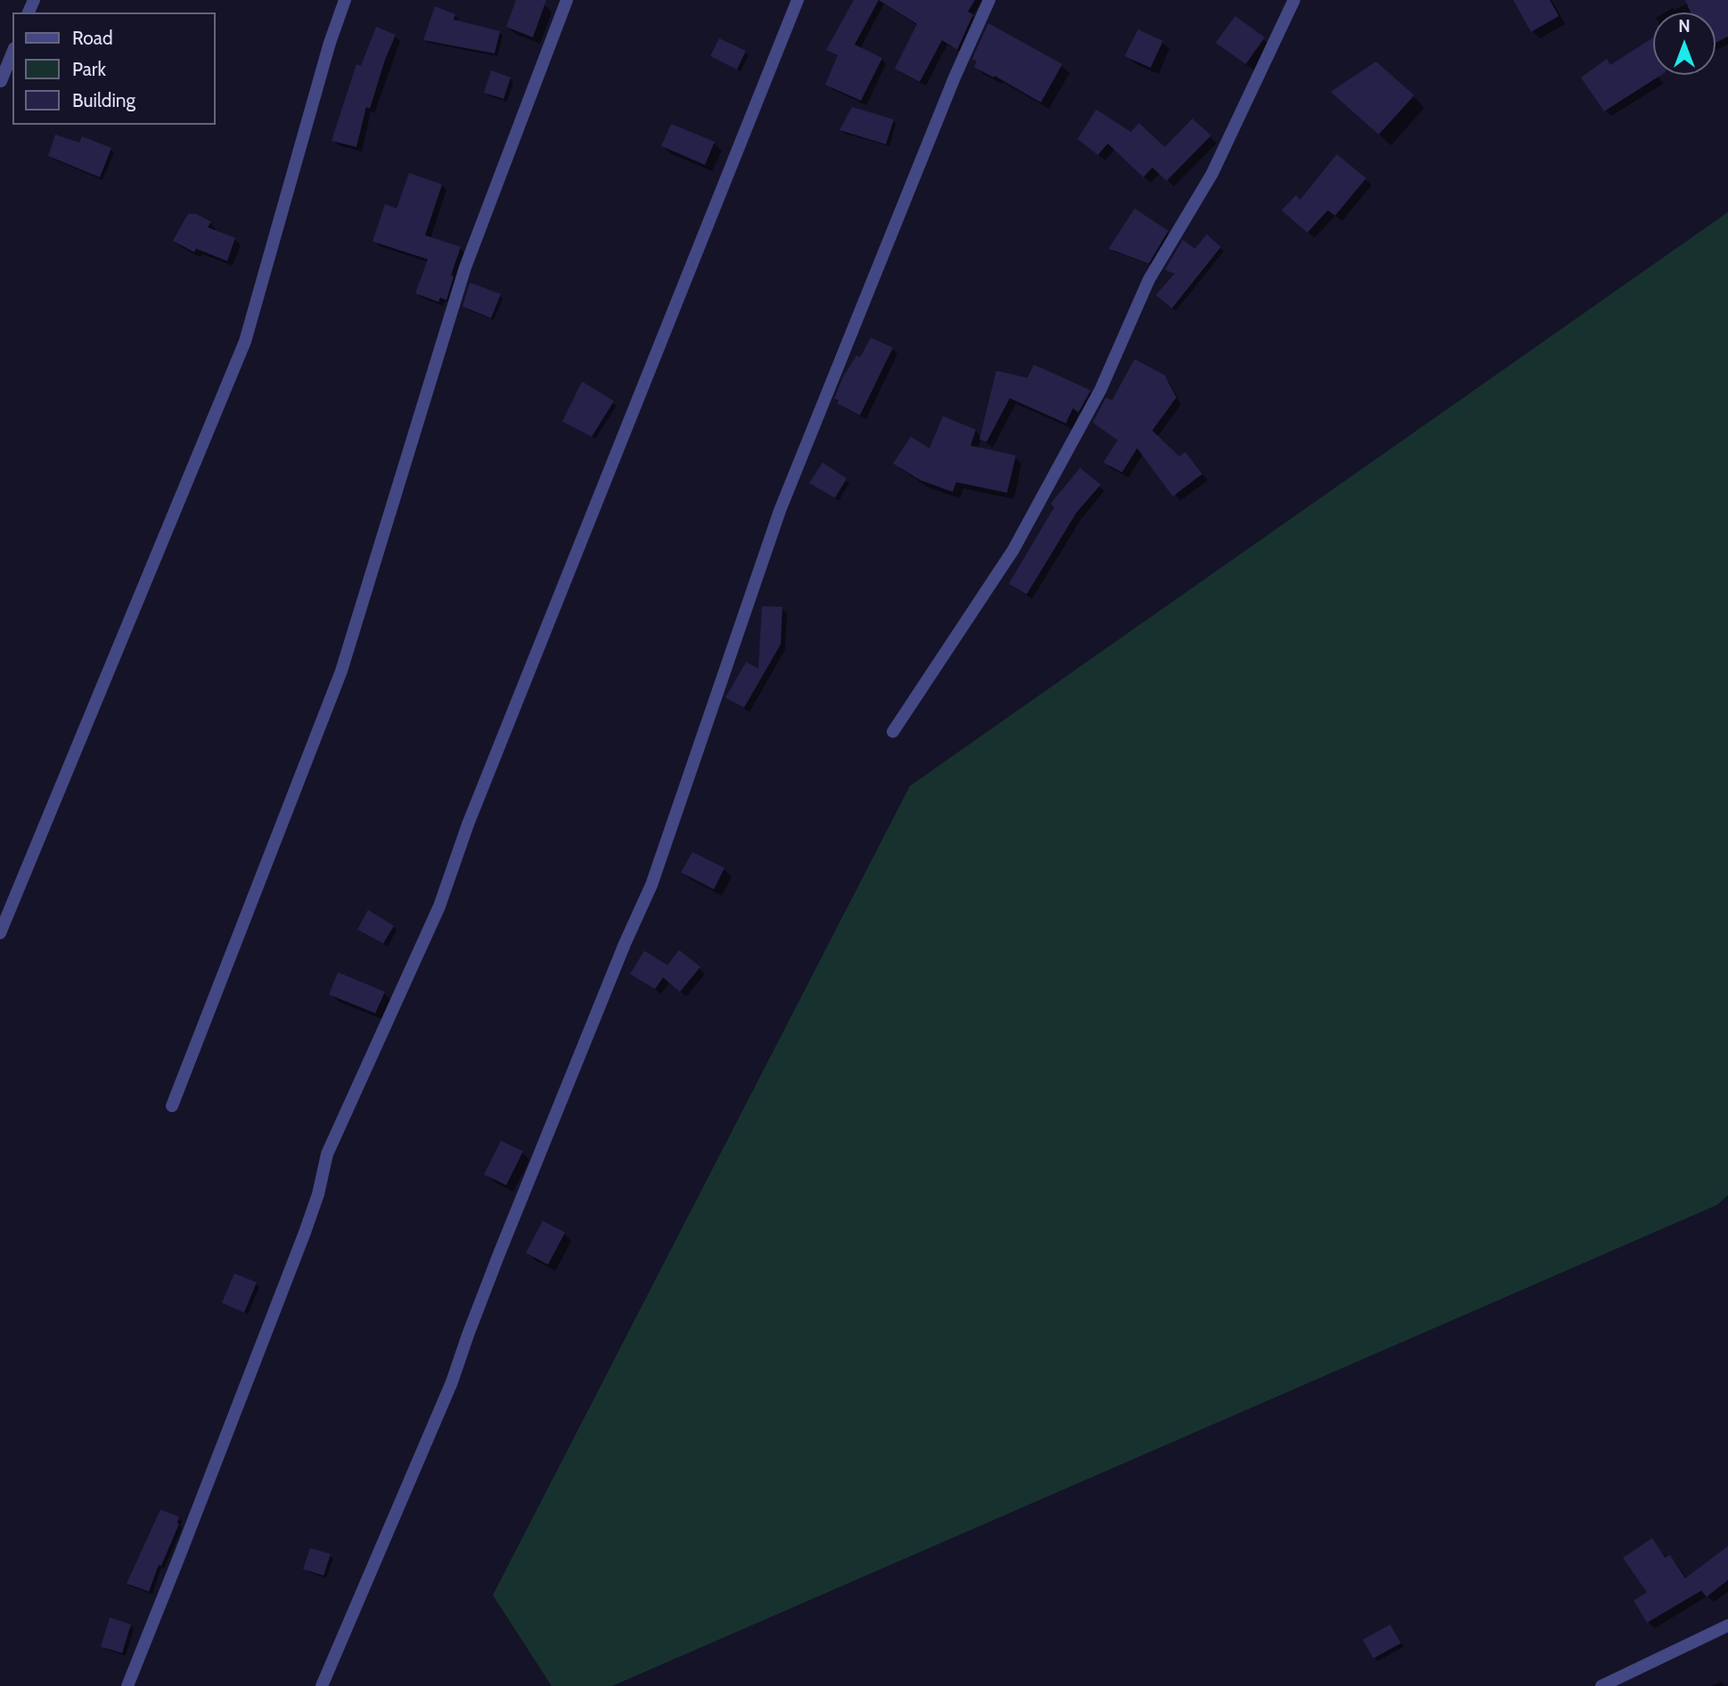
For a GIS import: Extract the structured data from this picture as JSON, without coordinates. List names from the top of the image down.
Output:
{
  "legend": ["Road", "Park", "Building"],
  "north": "top"
}
